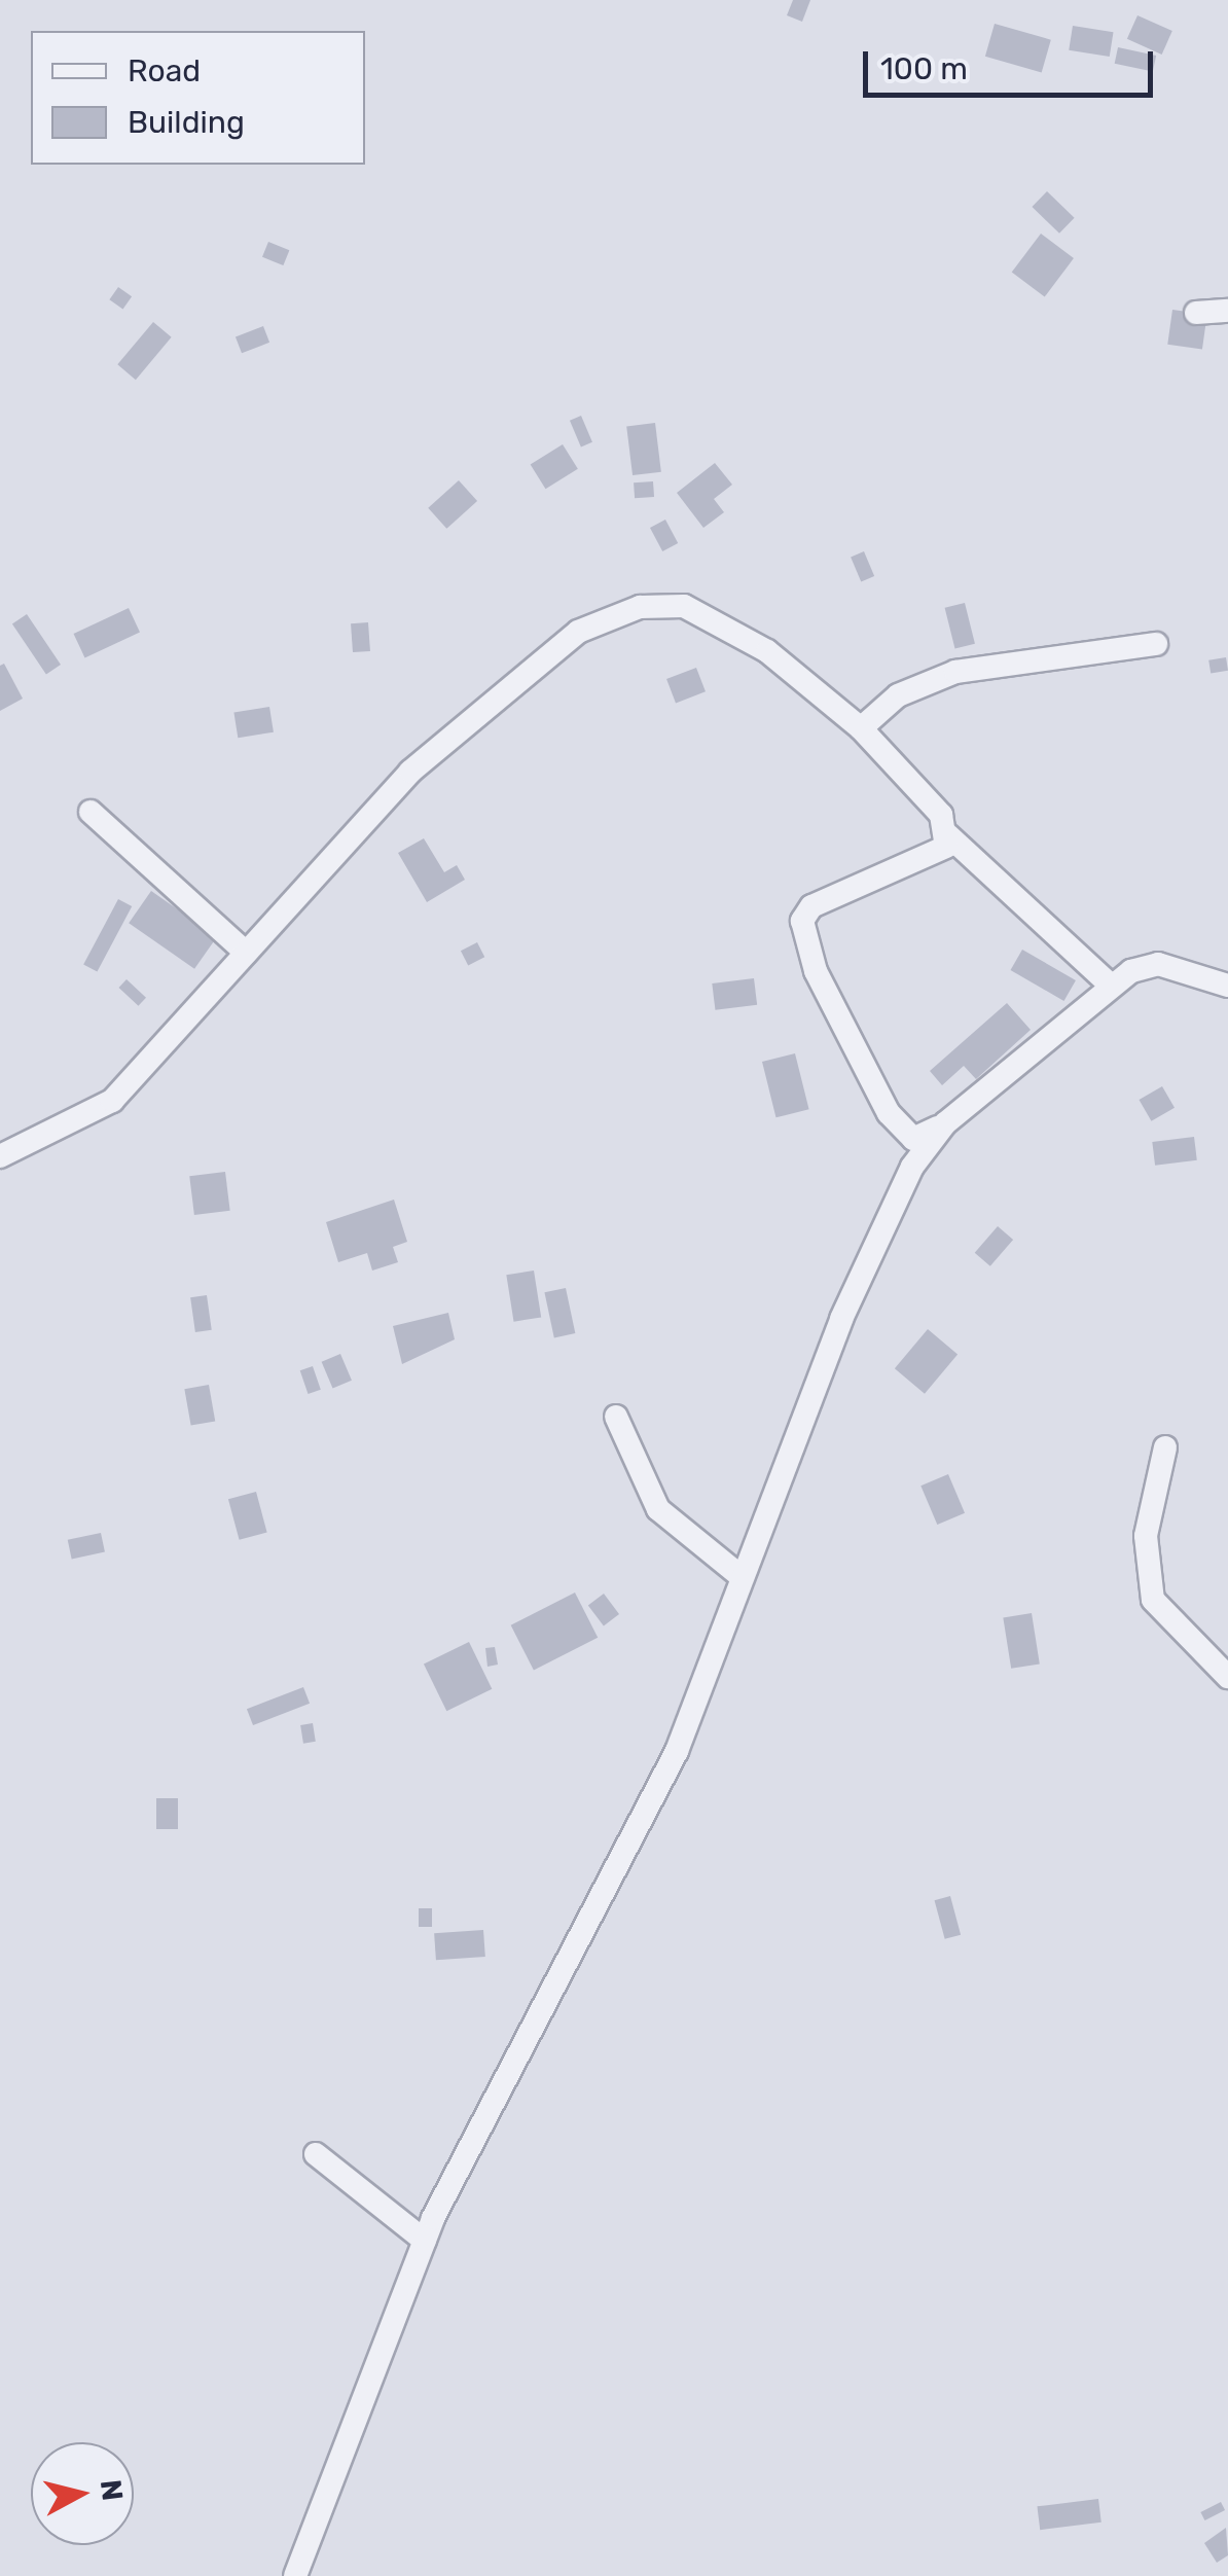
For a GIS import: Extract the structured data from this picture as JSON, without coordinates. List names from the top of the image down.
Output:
{
  "legend": ["Road", "Building"],
  "scale_bar": "100 m",
  "north": "right"
}
